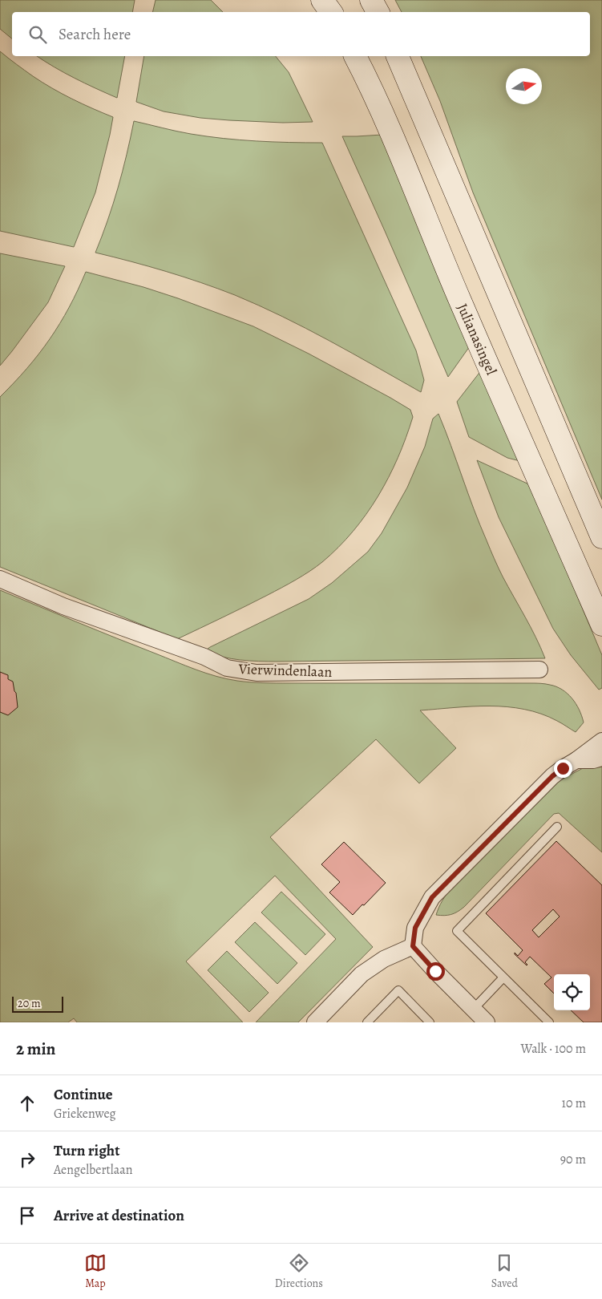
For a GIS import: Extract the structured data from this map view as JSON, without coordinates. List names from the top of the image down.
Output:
{
  "streets": {
    "main road": ["Julianasingel"],
    "street": ["Vierwindenlaan"]
  },
  "scale_bar": "20 m",
  "north": "right",
  "page": {
    "search": "Search here",
    "scale": "20 m",
    "heading": ["2 min", "Walk · 100 m"],
    "list": [
      ["Continue", "Griekenweg", "10 m"],
      ["Turn right", "Aengelbertlaan", "90 m"],
      "Arrive at destination"
    ],
    "nav": ["Map", "Directions", "Saved"]
  }
}
